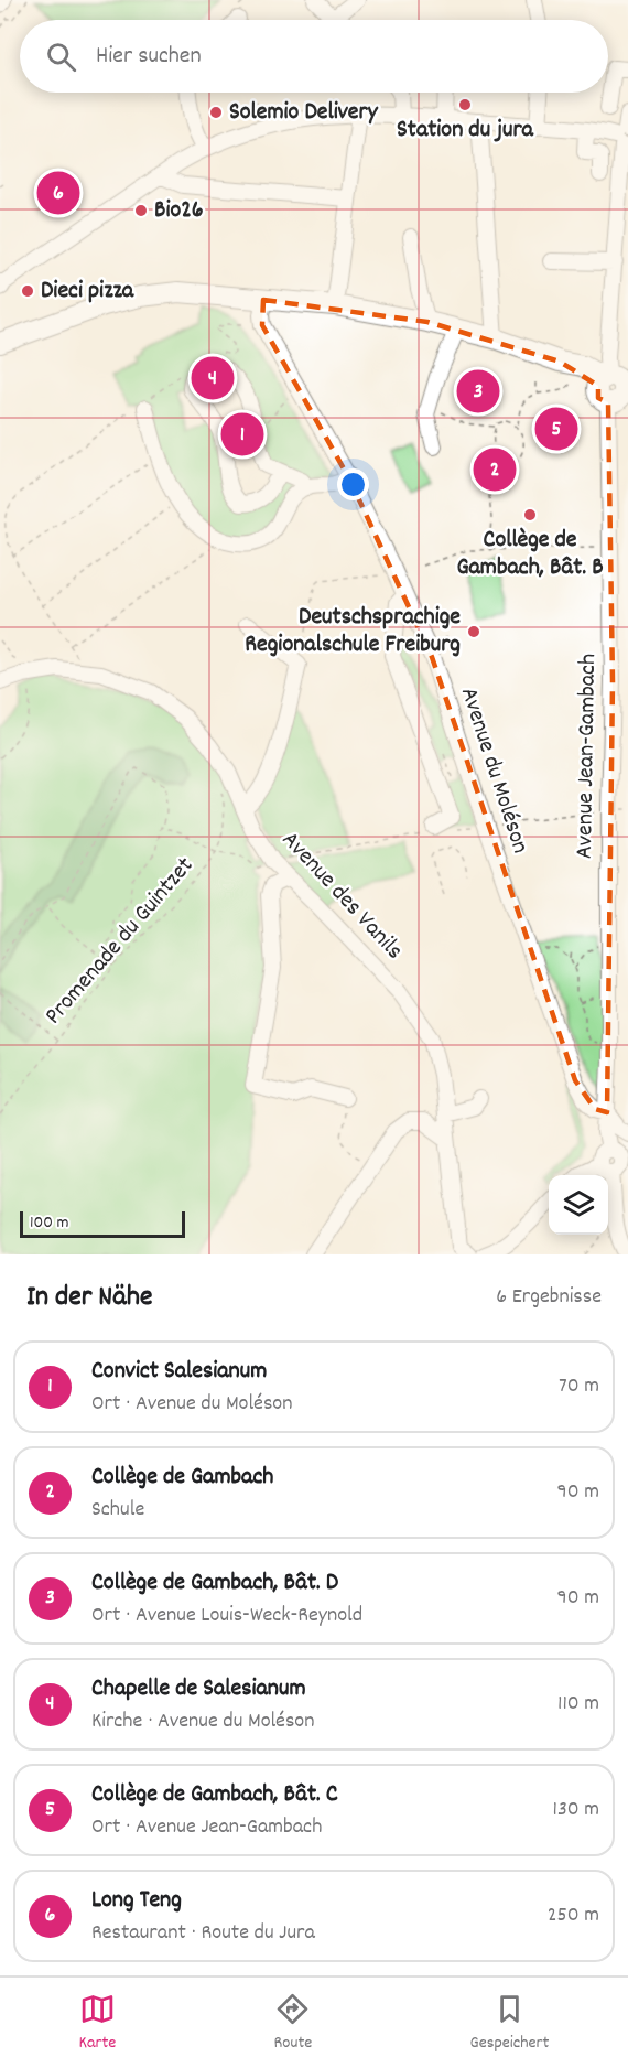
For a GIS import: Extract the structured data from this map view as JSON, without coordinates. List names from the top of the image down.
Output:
{
  "streets": {
    "street": ["Avenue Jean-Gambach", "Avenue du Moléson", "Avenue des Vanils"],
    "path": ["Promenade du Guintzet"]
  },
  "crossings": [
    ["Avenue Jean-Gambach", "Avenue du Moléson"],
    ["Avenue des Vanils", "Promenade du Guintzet"]
  ],
  "places": [
    "Station du jura",
    "Solemio Delivery",
    "Bio26",
    "Dieci pizza",
    "Collège de Gambach, Bât. B",
    "Deutschsprachige Regionalschule Freiburg"
  ],
  "scale_bar": "100 m",
  "page": {
    "search": "Hier suchen",
    "pins": [
      "6",
      "4",
      "3",
      "5",
      "1",
      "2"
    ],
    "scale": "100 m",
    "heading": ["In der Nähe", "6 Ergebnisse"],
    "list": [
      {
        "mark": "1",
        "name": "Convict Salesianum",
        "note": "Ort · Avenue du Moléson",
        "value": "70 m"
      },
      {
        "mark": "2",
        "name": "Collège de Gambach",
        "note": "Schule",
        "value": "90 m"
      },
      {
        "mark": "3",
        "name": "Collège de Gambach, Bât. D",
        "note": "Ort · Avenue Louis-Weck-Reynold",
        "value": "90 m"
      },
      {
        "mark": "4",
        "name": "Chapelle de Salesianum",
        "note": "Kirche · Avenue du Moléson",
        "value": "110 m"
      },
      {
        "mark": "5",
        "name": "Collège de Gambach, Bât. C",
        "note": "Ort · Avenue Jean-Gambach",
        "value": "130 m"
      },
      {
        "mark": "6",
        "name": "Long Teng",
        "note": "Restaurant · Route du Jura",
        "value": "250 m"
      }
    ],
    "nav": ["Karte", "Route", "Gespeichert"]
  }
}
